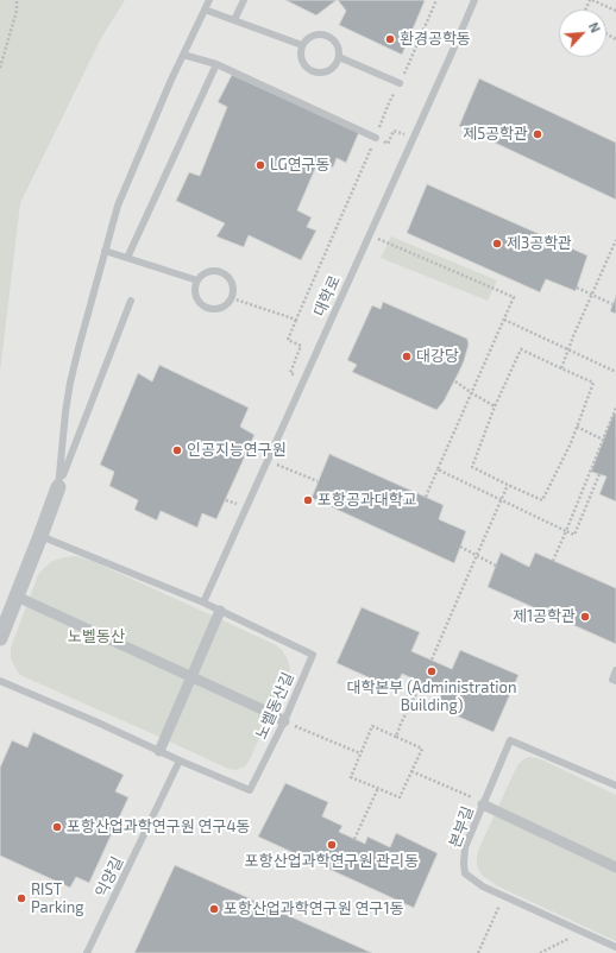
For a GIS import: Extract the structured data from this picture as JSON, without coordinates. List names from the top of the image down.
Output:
{
  "streets": {
    "lane": [
      "대학로",
      "노벨동산길",
      "본부길",
      "익양길"
    ]
  },
  "crossings": [
    ["대학로", "노벨동산길"],
    ["노벨동산길", "익양길"]
  ],
  "parks": ["노벨동산"],
  "places": [
    "환경공학동",
    "제5공학관",
    "LG연구동",
    "제3공학관",
    "대강당",
    "인공지능연구원",
    "포항공과대학교",
    "제1공학관",
    "대학본부 (Administration Building)",
    "포항산업과학연구원 연구4동",
    "포항산업과학연구원 관리동",
    "RIST Parking",
    "포항산업과학연구원 연구1동"
  ],
  "north": "top right"
}
